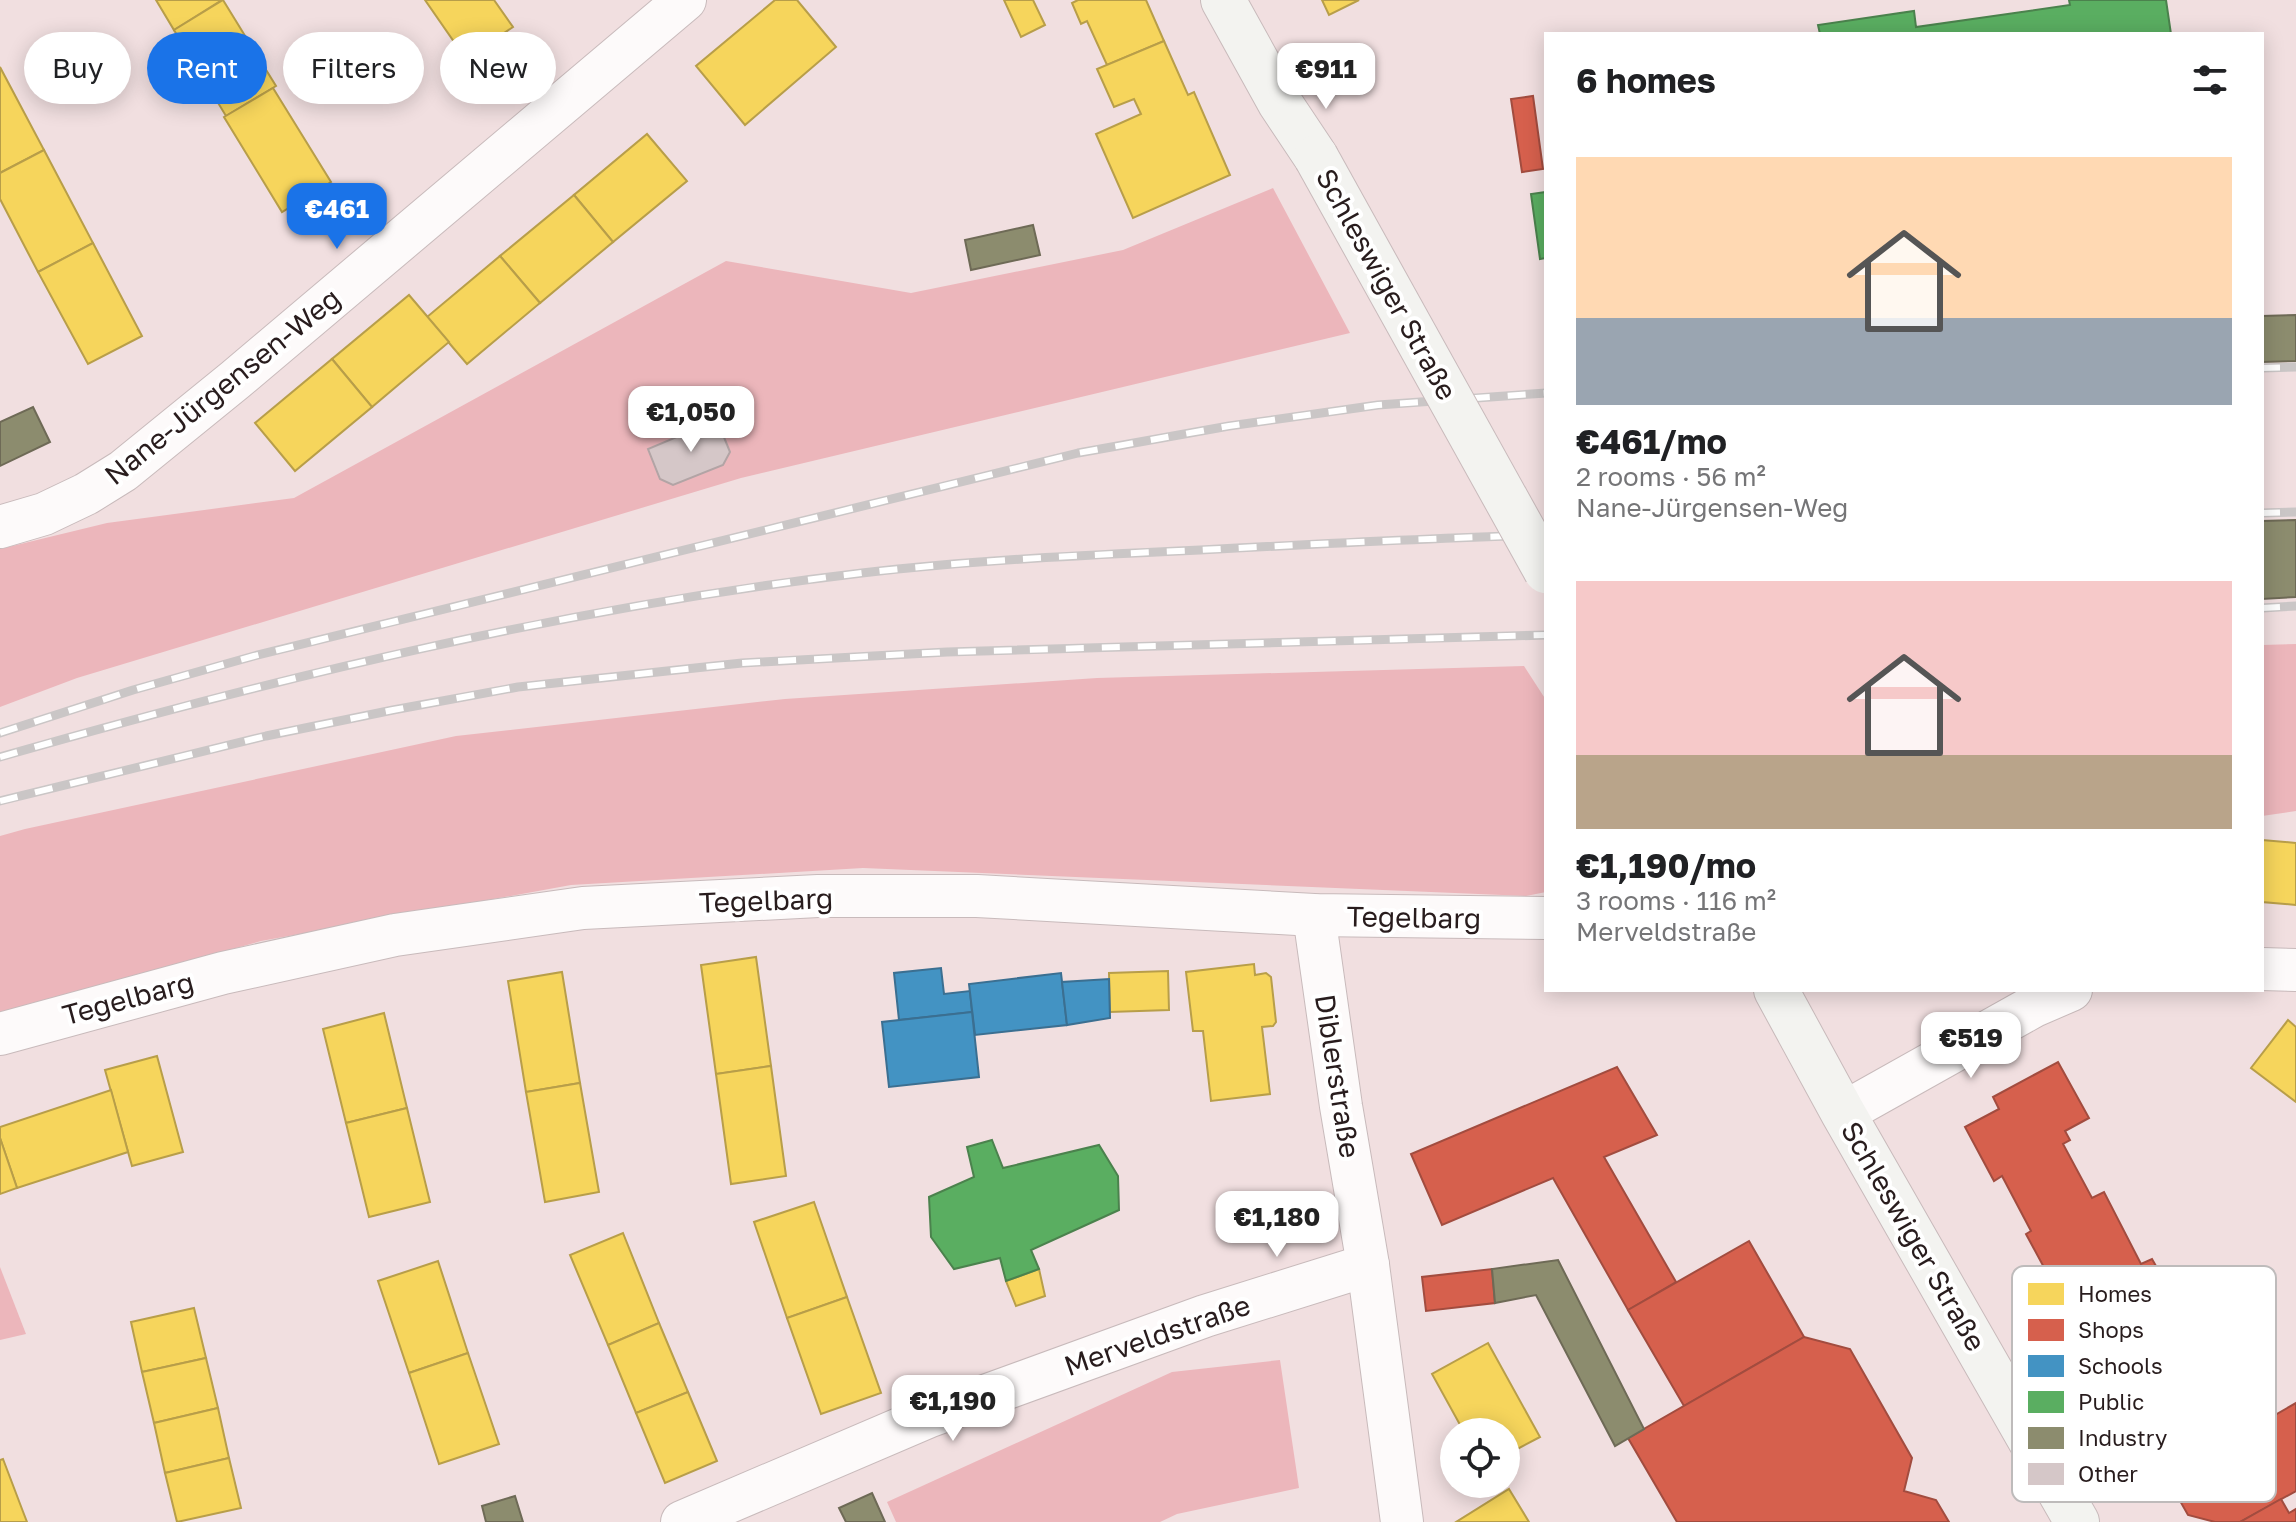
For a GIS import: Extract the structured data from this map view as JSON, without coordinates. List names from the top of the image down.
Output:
{
  "streets": {
    "main road": ["Schleswiger Straße"],
    "street": [
      "Nane-Jürgensen-Weg",
      "Tegelbarg",
      "Diblerstraße",
      "Merveldstraße"
    ]
  },
  "crossings": [
    ["Tegelbarg", "Diblerstraße"],
    ["Diblerstraße", "Merveldstraße"]
  ],
  "legend": [
    "Homes",
    "Shops",
    "Schools",
    "Public",
    "Industry",
    "Other"
  ],
  "page": {
    "chip": [
      "Buy",
      "Rent",
      "Filters",
      "New"
    ],
    "heading": "6 homes",
    "price": [
      "€911",
      "€461",
      "€1,050",
      "€519",
      "€1,180",
      "€1,190"
    ],
    "list": [
      {
        "name": "€461/mo",
        "note": "2 rooms · 56 m² · Nane-Jürgensen-Weg"
      },
      {
        "name": "€1,190/mo",
        "note": "3 rooms · 116 m² · Merveldstraße"
      }
    ]
  }
}
